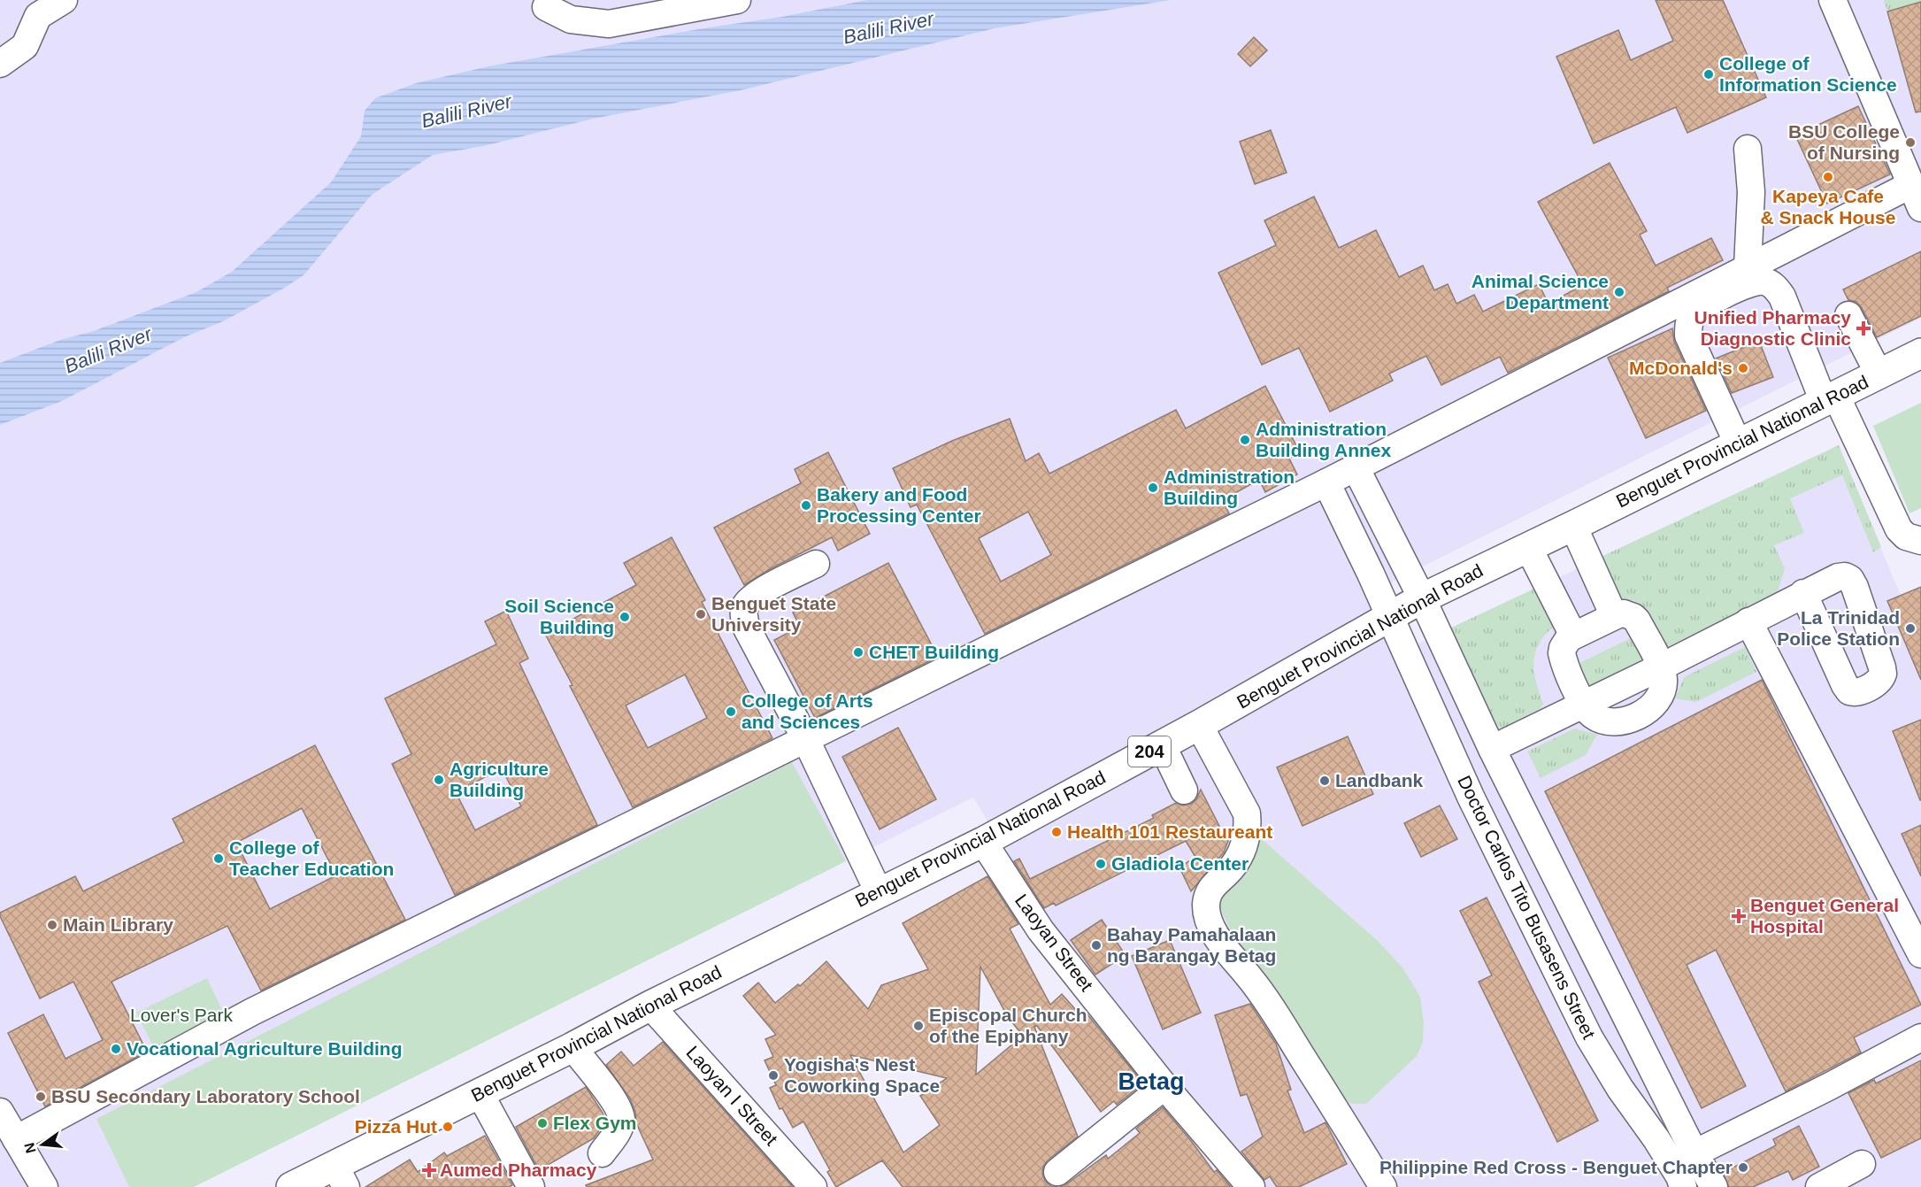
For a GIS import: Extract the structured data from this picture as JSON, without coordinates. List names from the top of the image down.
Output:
{
  "streets": {
    "highway": ["Benguet Provincial National Road", "204"],
    "street": ["Doctor Carlos Tito Busasens Street", "Laoyan Street", "Laoyan I Street"]
  },
  "crossings": [
    ["Benguet Provincial National Road", "Doctor Carlos Tito Busasens Street"],
    ["Benguet Provincial National Road", "Laoyan Street"],
    ["Benguet Provincial National Road", "Laoyan I Street"]
  ],
  "districts": ["Betag"],
  "water": ["Balili River"],
  "parks": ["Lover's Park"],
  "places": {
    "other": [
      "College of Information Science",
      "BSU College of Nursing",
      "Kapeya Cafe & Snack House",
      "Animal Science Department",
      "McDonald's",
      "Administration Building Annex",
      "Administration Building",
      "Bakery and Food Processing Center",
      "Benguet State University",
      "Soil Science Building",
      "La Trinidad Police Station",
      "CHET Building",
      "College of Arts and Sciences",
      "Agriculture Building",
      "Landbank",
      "Health 101 Restaureant",
      "College of Teacher Education",
      "Gladiola Center",
      "Main Library",
      "Bahay Pamahalaan ng Barangay Betag",
      "Episcopal Church of the Epiphany",
      "Vocational Agriculture Building",
      "Yogisha's Nest Coworking Space",
      "BSU Secondary Laboratory School",
      "Flex Gym",
      "Pizza Hut",
      "Philippine Red Cross - Benguet Chapter"
    ],
    "health": ["Unified Pharmacy Diagnostic Clinic", "Benguet General Hospital", "Aumed Pharmacy"]
  },
  "north": "left"
}
